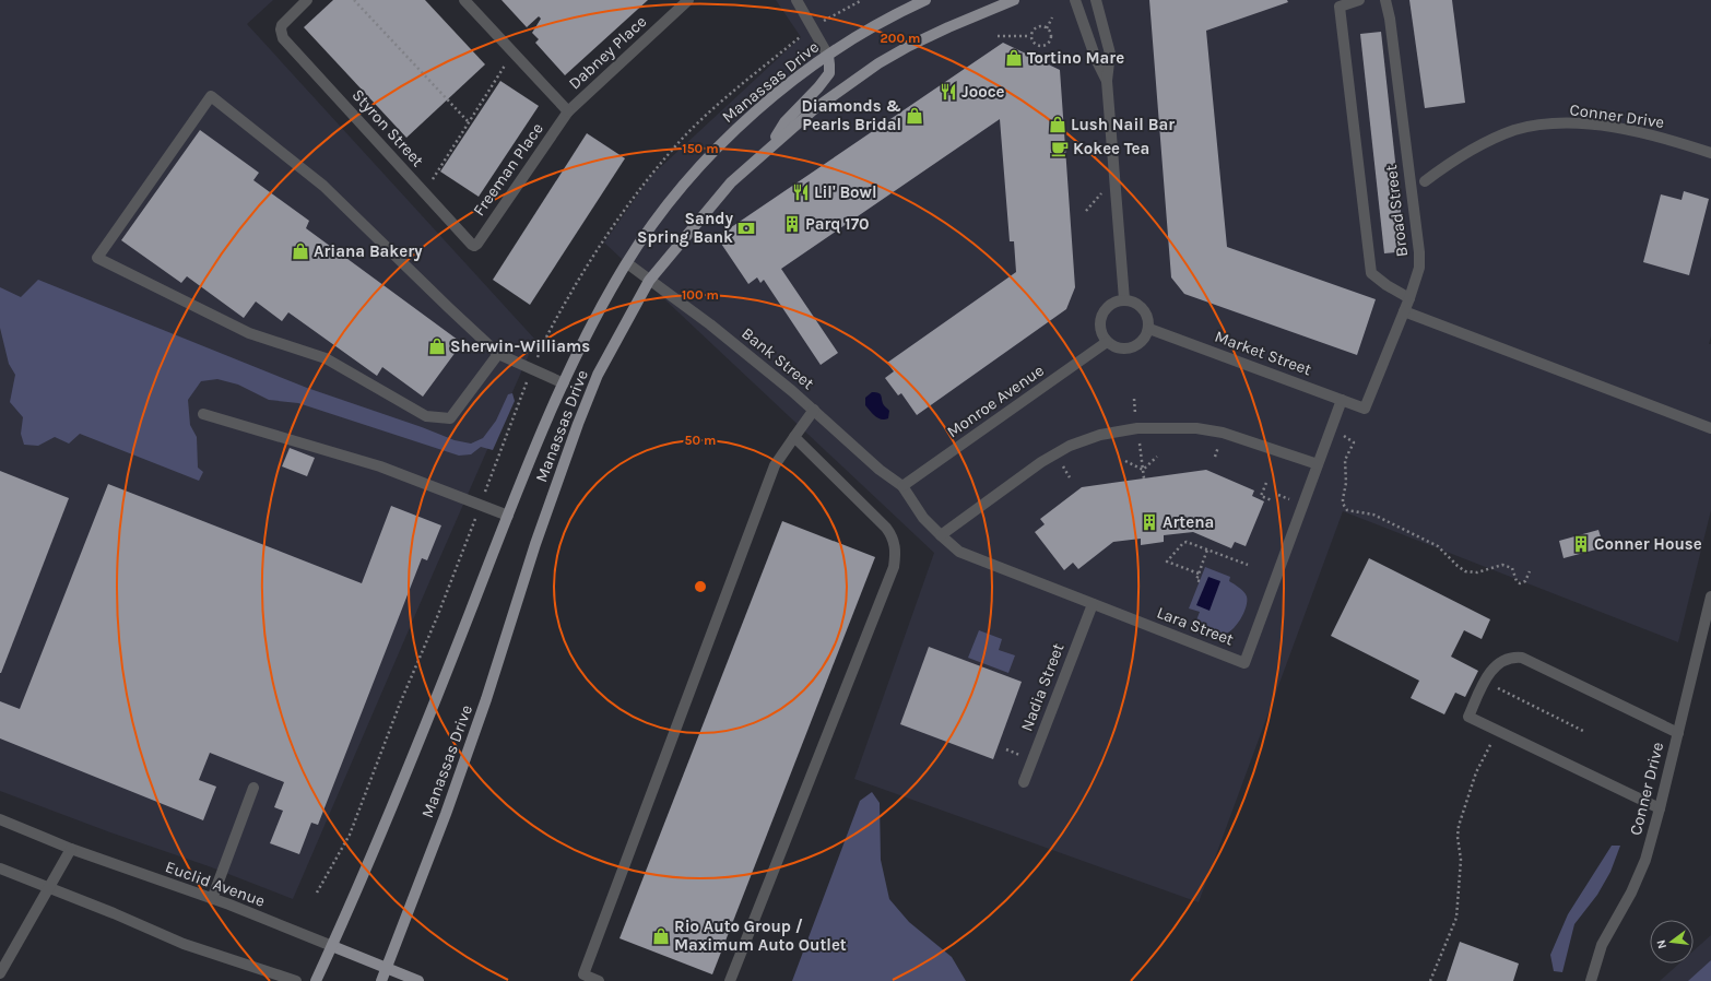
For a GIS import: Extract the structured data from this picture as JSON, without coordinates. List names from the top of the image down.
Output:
{
  "streets": {
    "main road": ["Manassas Drive", "Euclid Avenue"],
    "street": [
      "Dabney Place",
      "Conner Drive",
      "Styron Street",
      "Freeman Place",
      "Broad Street",
      "Market Street",
      "Bank Street",
      "Monroe Avenue",
      "Lara Street",
      "Nadia Street"
    ]
  },
  "crossings": [
    ["Dabney Place", "Freeman Place"],
    ["Manassas Drive", "Bank Street"],
    ["Manassas Drive", "Euclid Avenue"],
    ["Styron Street", "Freeman Place"],
    ["Broad Street", "Market Street"],
    ["Market Street", "Monroe Avenue"],
    ["Market Street", "Lara Street"],
    ["Bank Street", "Monroe Avenue"],
    ["Bank Street", "Lara Street"],
    ["Monroe Avenue", "Lara Street"],
    ["Lara Street", "Nadia Street"]
  ],
  "places": {
    "shop": [
      "Tortino Mare",
      "Diamonds & Pearls Bridal",
      "Lush Nail Bar",
      "Ariana Bakery",
      "Sherwin-Williams",
      "Rio Auto Group / Maximum Auto Outlet"
    ],
    "restaurant": ["Jooce", "Lil' Bowl"],
    "cafe": ["Kokee Tea"],
    "building": ["Parq 170", "Artena", "Conner House"],
    "bank": ["Sandy Spring Bank"]
  },
  "north": "left",
  "rings": [
    "200 m",
    "150 m",
    "100 m",
    "50 m"
  ]
}
